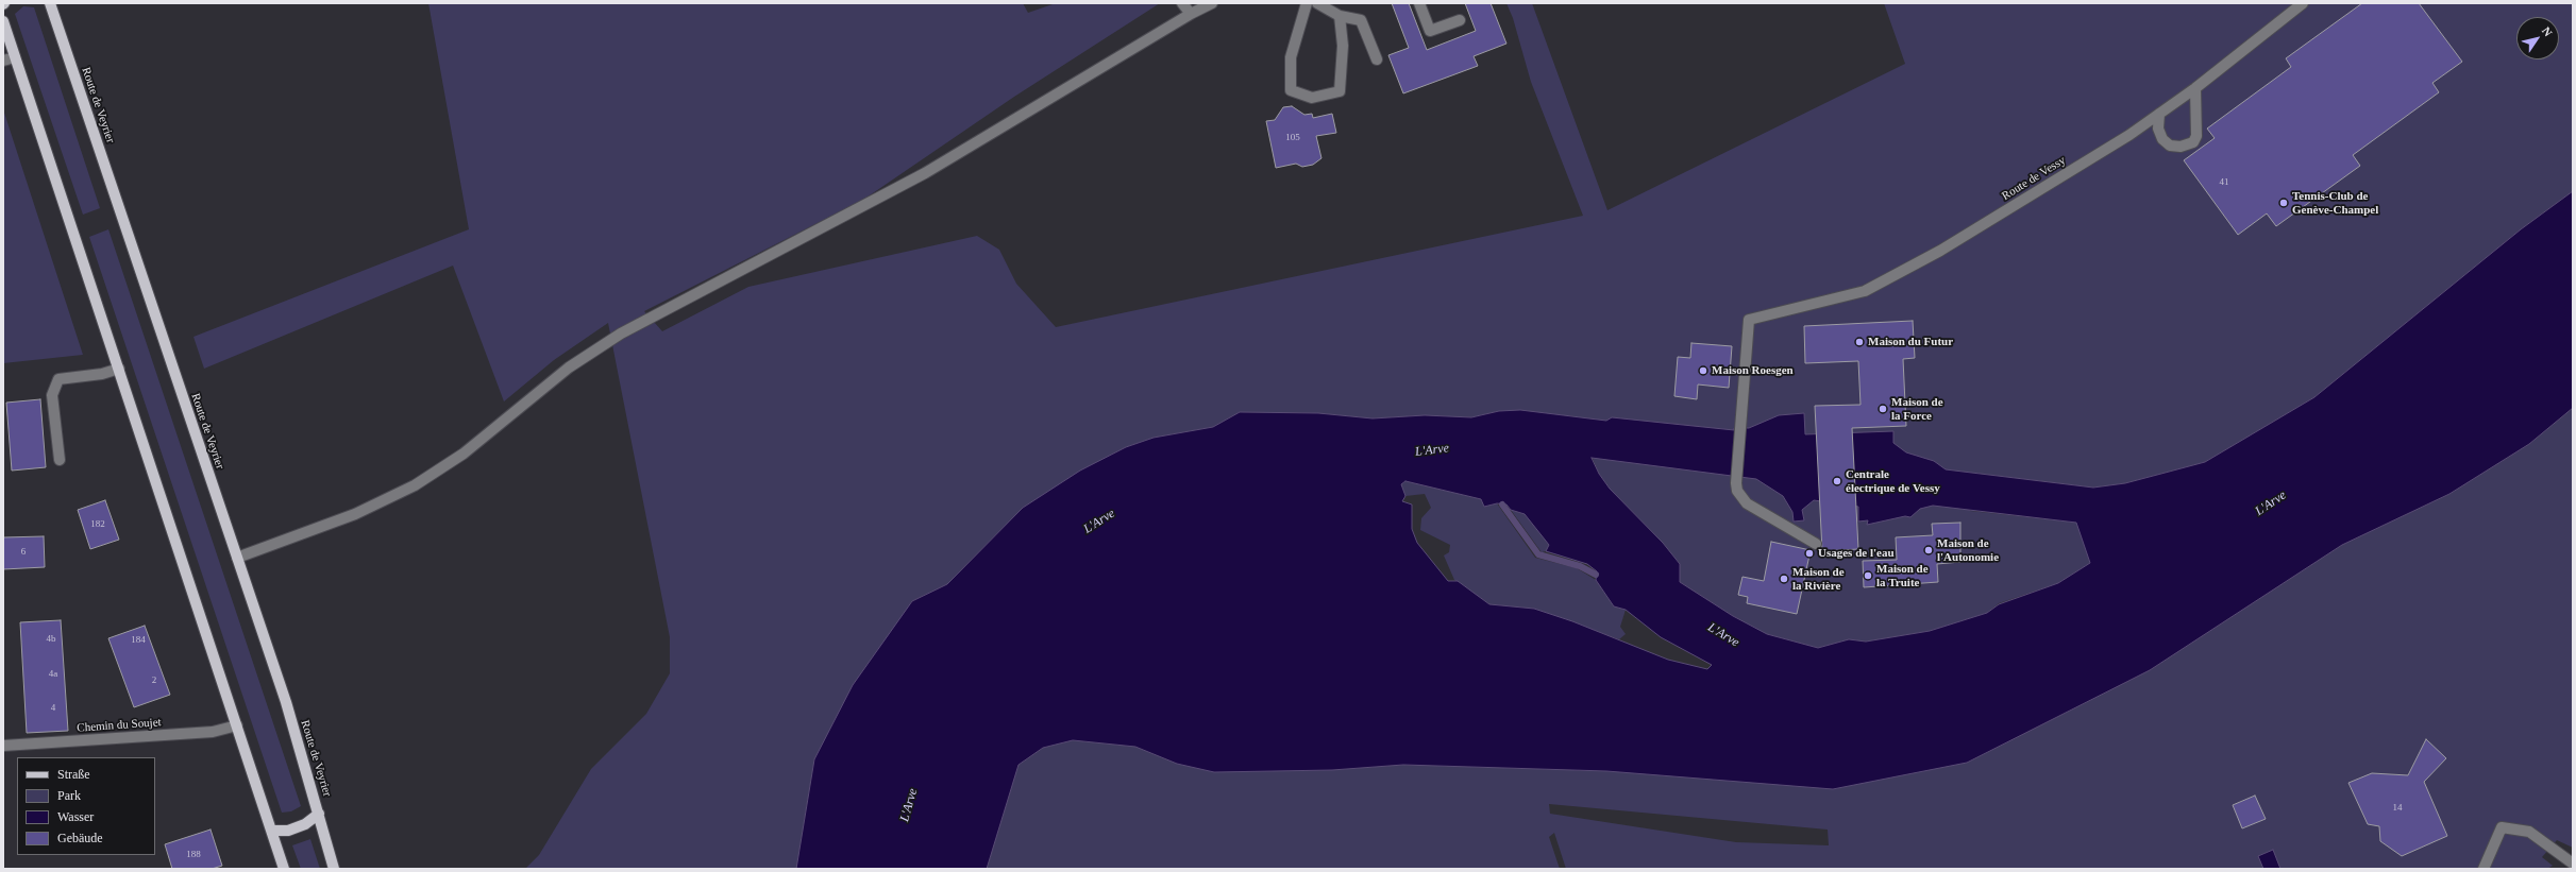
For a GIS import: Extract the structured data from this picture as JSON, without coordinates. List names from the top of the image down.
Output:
{
  "streets": {
    "main road": ["Route de Veyrier"],
    "street": ["Route de Vessy", "Chemin du Soujet"]
  },
  "water": ["L'Arve"],
  "places": [
    "Tennis-Club de Genève-Champel",
    "Maison du Futur",
    "Maison Roesgen",
    "Maison de la Force",
    "Centrale électrique de Vessy",
    "Maison de l'Autonomie",
    "Usages de l'eau",
    "Maison de la Truite",
    "Maison de la Rivière"
  ],
  "house_numbers": [
    "105",
    "41",
    "182",
    "6",
    "4b",
    "184",
    "4a",
    "2",
    "4",
    "14",
    "188"
  ],
  "legend": [
    "Straße",
    "Park",
    "Wasser",
    "Gebäude"
  ],
  "north": "top right"
}
